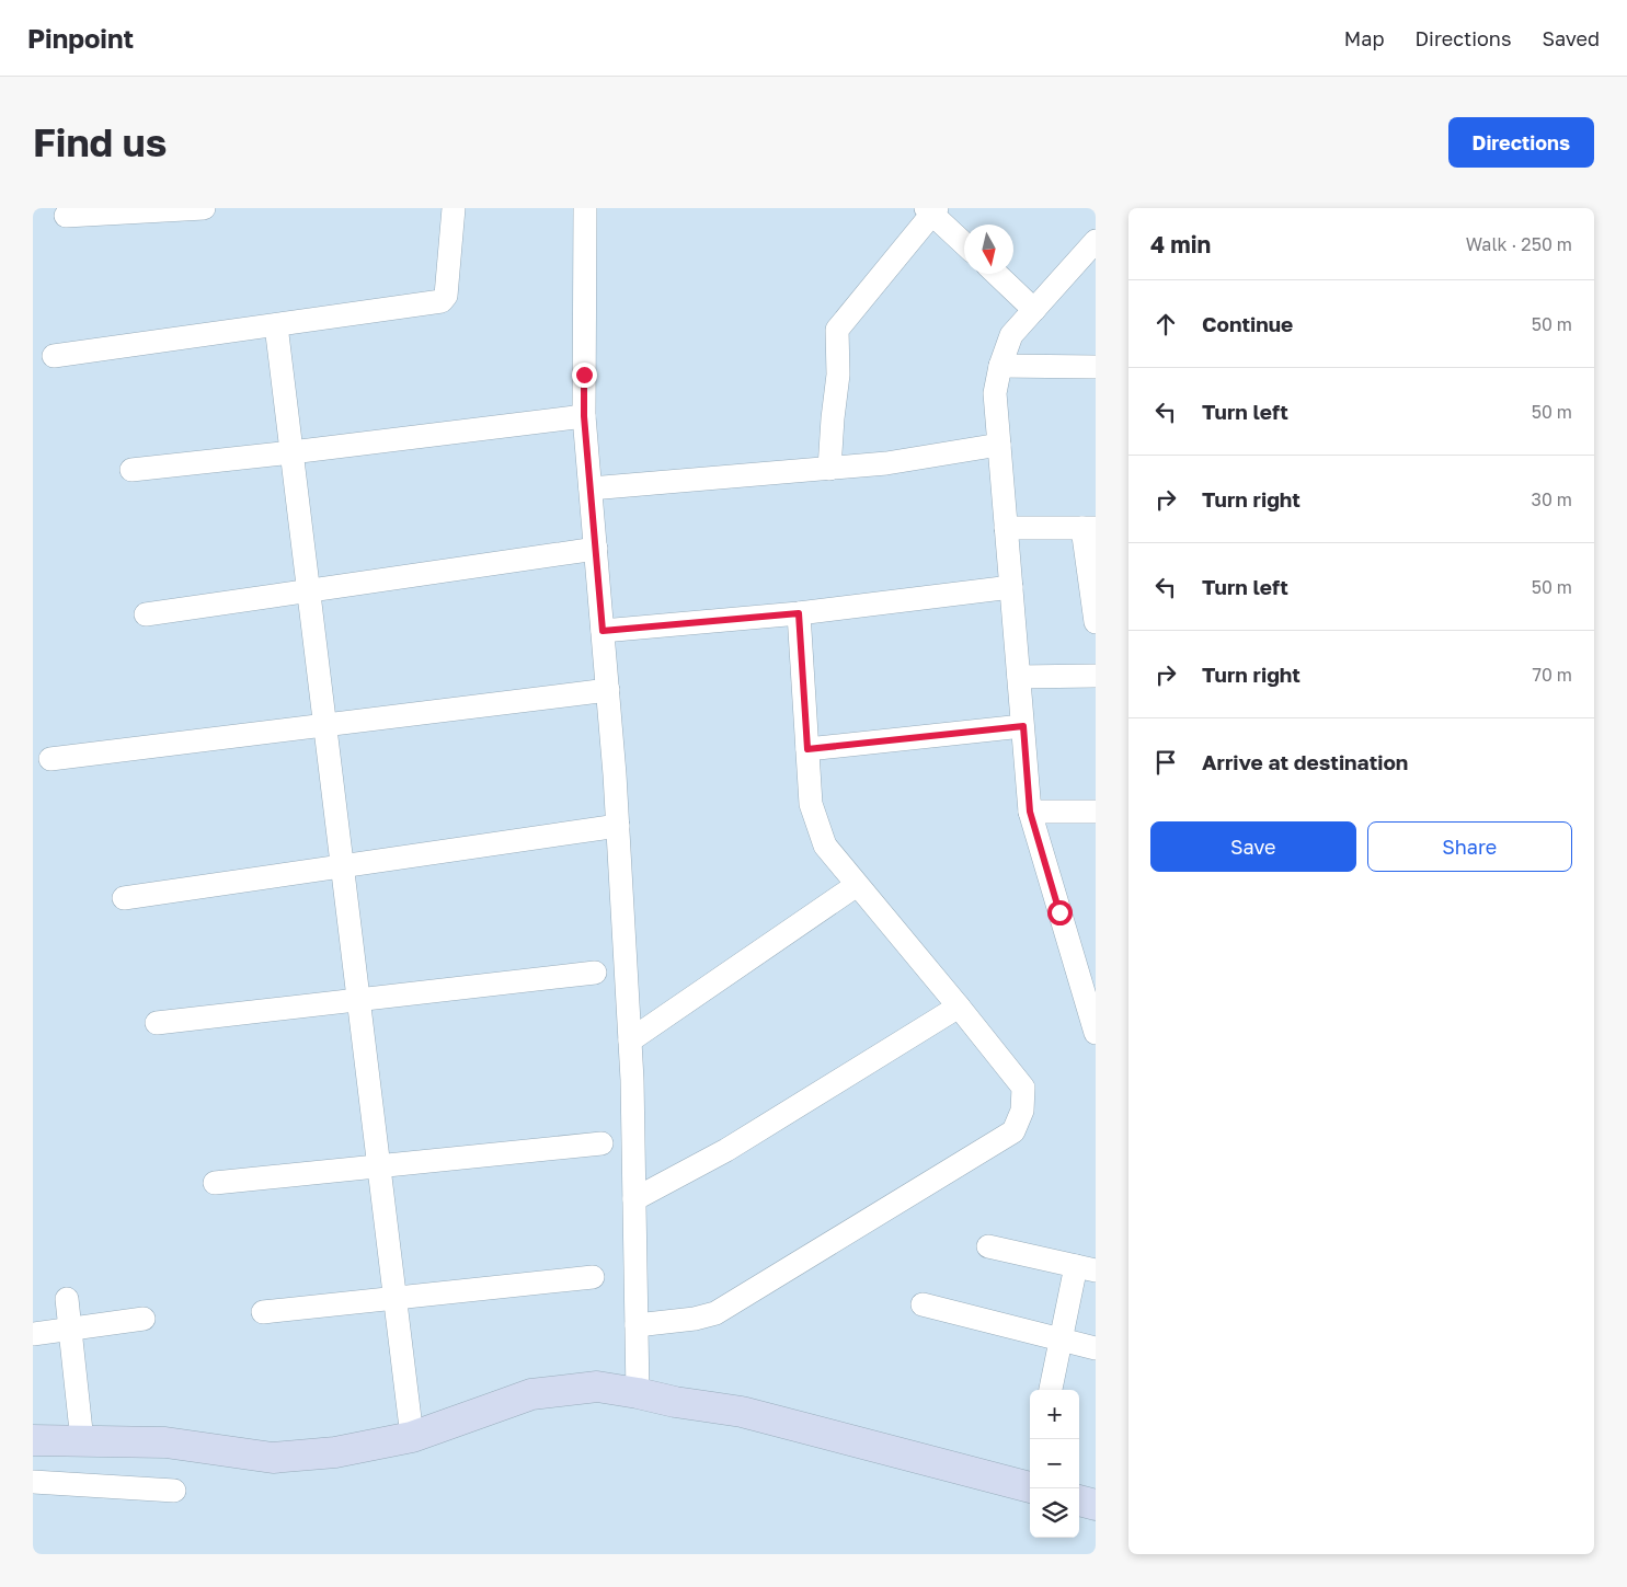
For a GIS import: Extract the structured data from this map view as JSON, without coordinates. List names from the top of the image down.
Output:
{
  "north": "bottom",
  "page": {
    "header": "Pinpoint",
    "nav": ["Map", "Directions", "Saved"],
    "buttons": [
      "Directions",
      ["Save", "Share"]
    ],
    "title": "Find us",
    "heading": ["4 min", "Walk · 250 m"],
    "list": [
      ["Continue", "50 m"],
      ["Turn left", "50 m"],
      ["Turn right", "30 m"],
      ["Turn left", "50 m"],
      ["Turn right", "70 m"],
      "Arrive at destination"
    ],
    "map_buttons": ["+", "−"]
  }
}
